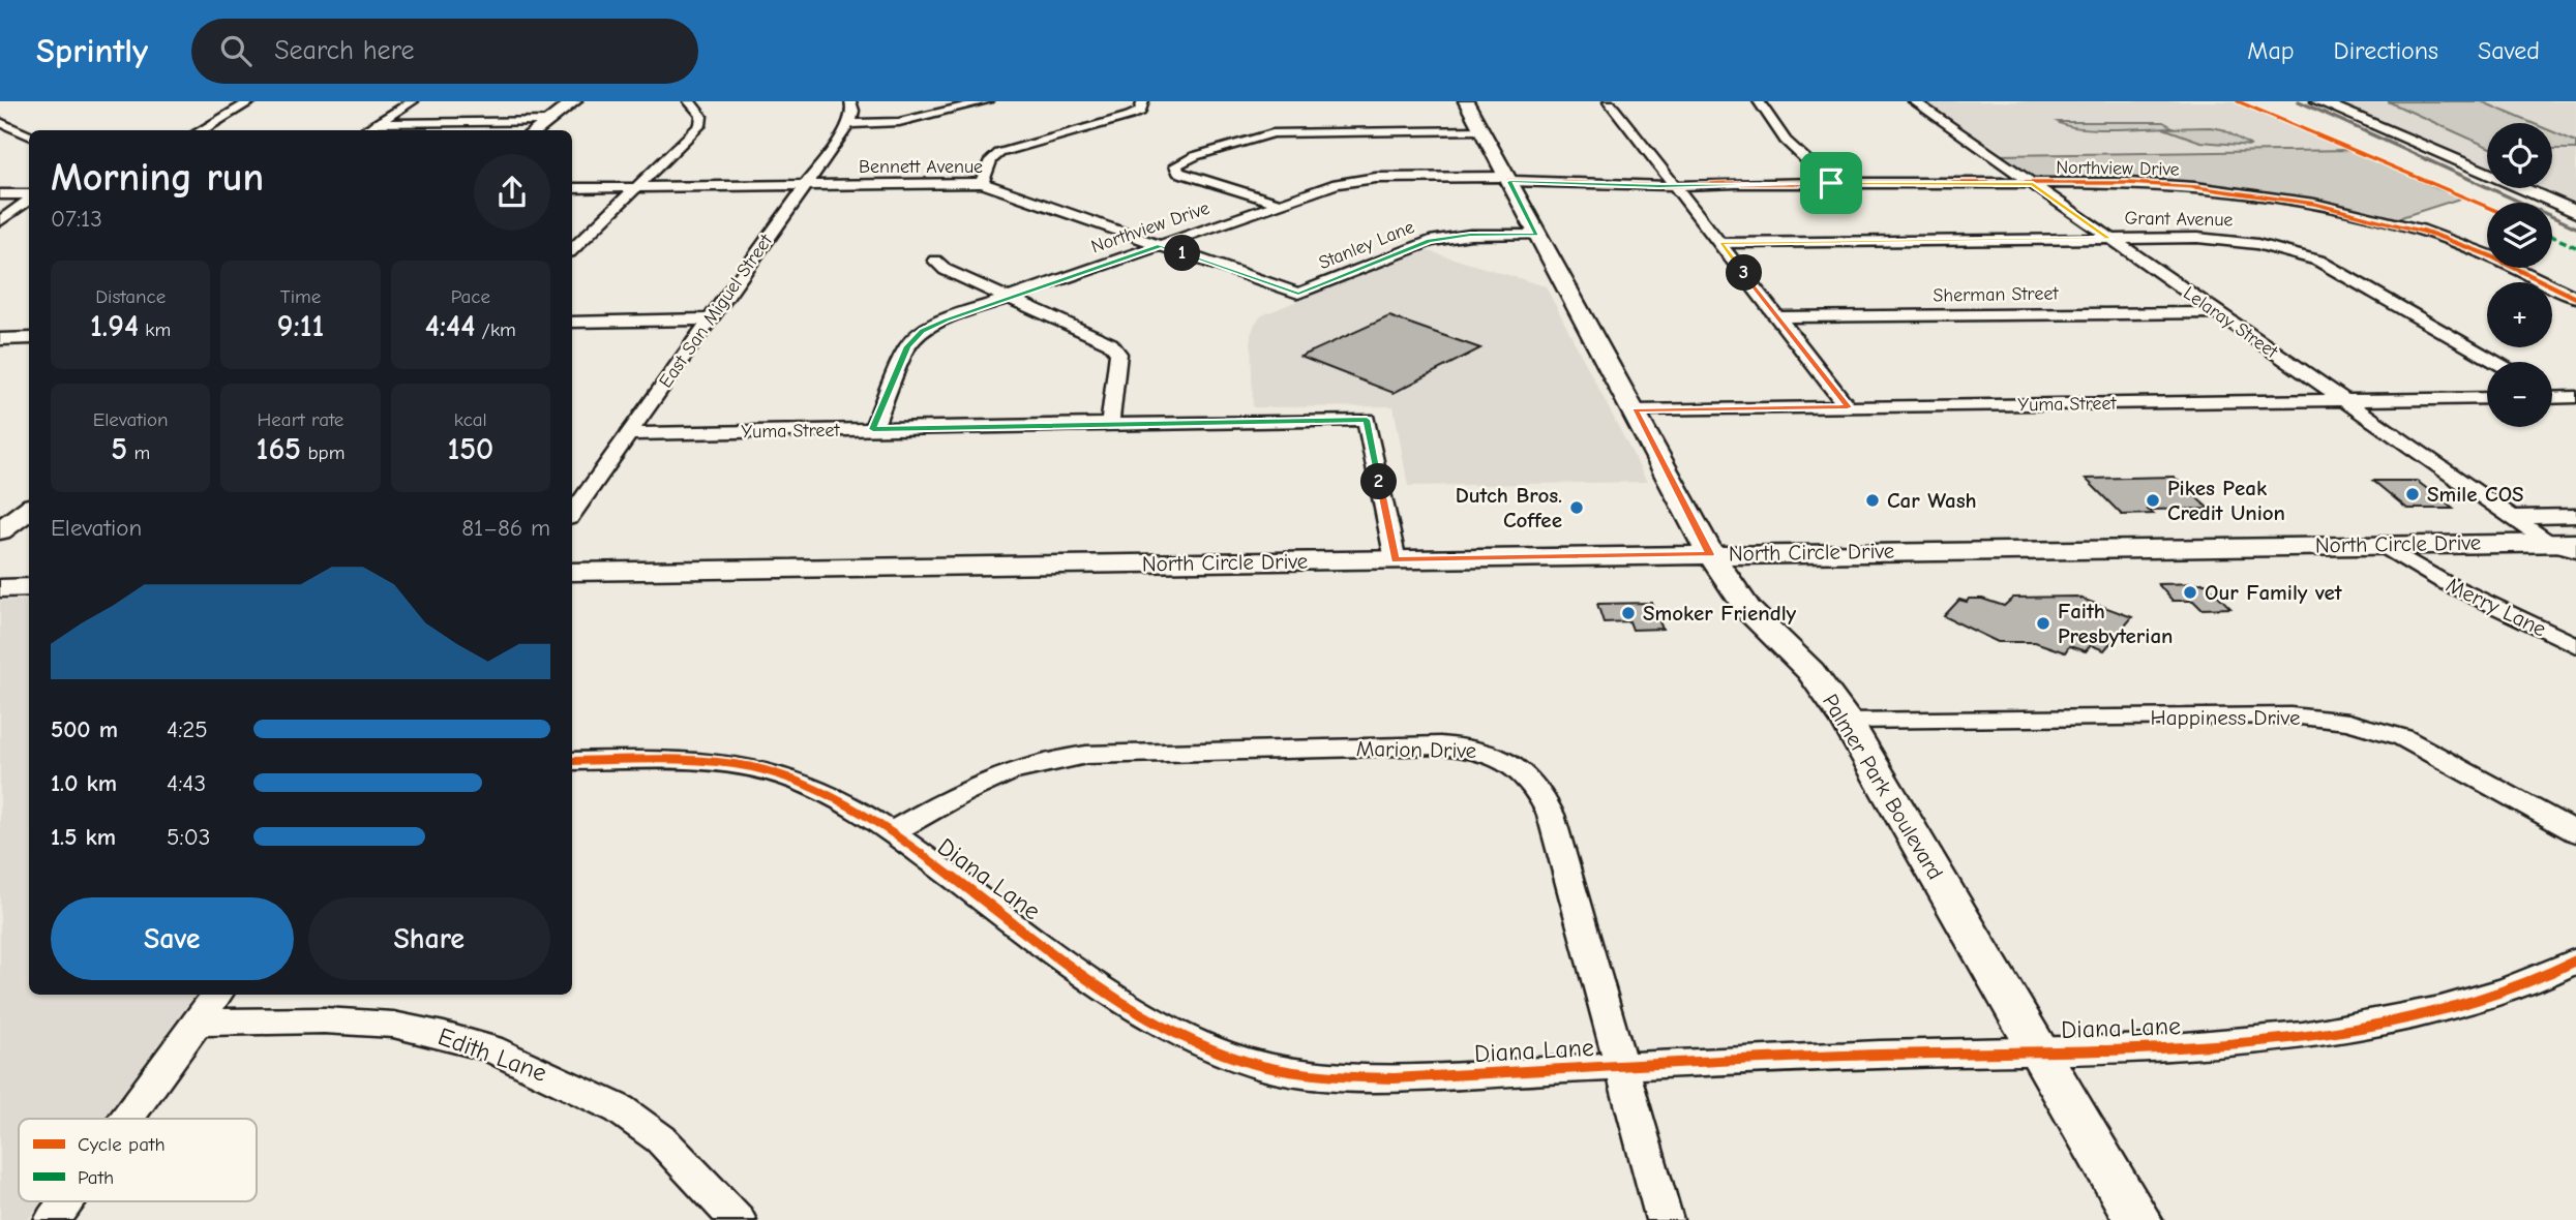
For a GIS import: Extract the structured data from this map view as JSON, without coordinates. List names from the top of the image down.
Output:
{
  "streets": {
    "main road": ["North Circle Drive", "Palmer Park Boulevard"],
    "street": [
      "Bennett Avenue",
      "Northview Drive",
      "Grant Avenue",
      "Stanley Lane",
      "Sherman Street",
      "East San Miguel Street",
      "Lelaray Street",
      "Yuma Street",
      "Merry Lane",
      "Happiness Drive",
      "Marion Drive",
      "Diana Lane",
      "Edith Lane"
    ]
  },
  "crossings": [
    ["Bennett Avenue", "Northview Drive"],
    ["Bennett Avenue", "Stanley Lane"],
    ["Bennett Avenue", "East San Miguel Street"],
    ["Northview Drive", "Lelaray Street"],
    ["Northview Drive", "Yuma Street"],
    ["Northview Drive", "Palmer Park Boulevard"],
    ["Grant Avenue", "Lelaray Street"],
    ["Stanley Lane", "Palmer Park Boulevard"],
    ["Sherman Street", "Lelaray Street"],
    ["East San Miguel Street", "Yuma Street"],
    ["Lelaray Street", "Yuma Street"],
    ["Lelaray Street", "North Circle Drive"],
    ["Yuma Street", "North Circle Drive"],
    ["Yuma Street", "Palmer Park Boulevard"],
    ["North Circle Drive", "Merry Lane"],
    ["North Circle Drive", "Palmer Park Boulevard"],
    ["Happiness Drive", "Palmer Park Boulevard"],
    ["Marion Drive", "Diana Lane"],
    ["Palmer Park Boulevard", "Diana Lane"]
  ],
  "places": [
    "Smile COS",
    "Car Wash",
    "Pikes Peak Credit Union",
    "Dutch Bros. Coffee",
    "Our Family vet",
    "Smoker Friendly",
    "Faith Presbyterian"
  ],
  "legend": ["Cycle path", "Path"],
  "page": {
    "header": "Sprintly",
    "search": "Search here",
    "nav": ["Map", "Directions", "Saved"],
    "map_buttons": ["+", "−"],
    "heading": ["Morning run", "07:13"],
    "pins": ["1", "3", "2"],
    "stats": [
      ["Distance", "1.94 km"],
      ["Time", "9:11"],
      ["Pace", "4:44 /km"],
      ["Elevation", "5 m"],
      ["Heart rate", "165 bpm"],
      ["kcal", "150"]
    ],
    "chart": ["Elevation", "81–86 m"],
    "list": [
      {
        "name": "500 m",
        "note": "4:25"
      },
      {
        "name": "1.0 km",
        "note": "4:43"
      },
      {
        "name": "1.5 km",
        "note": "5:03"
      }
    ],
    "buttons": ["Save", "Share"]
  }
}
